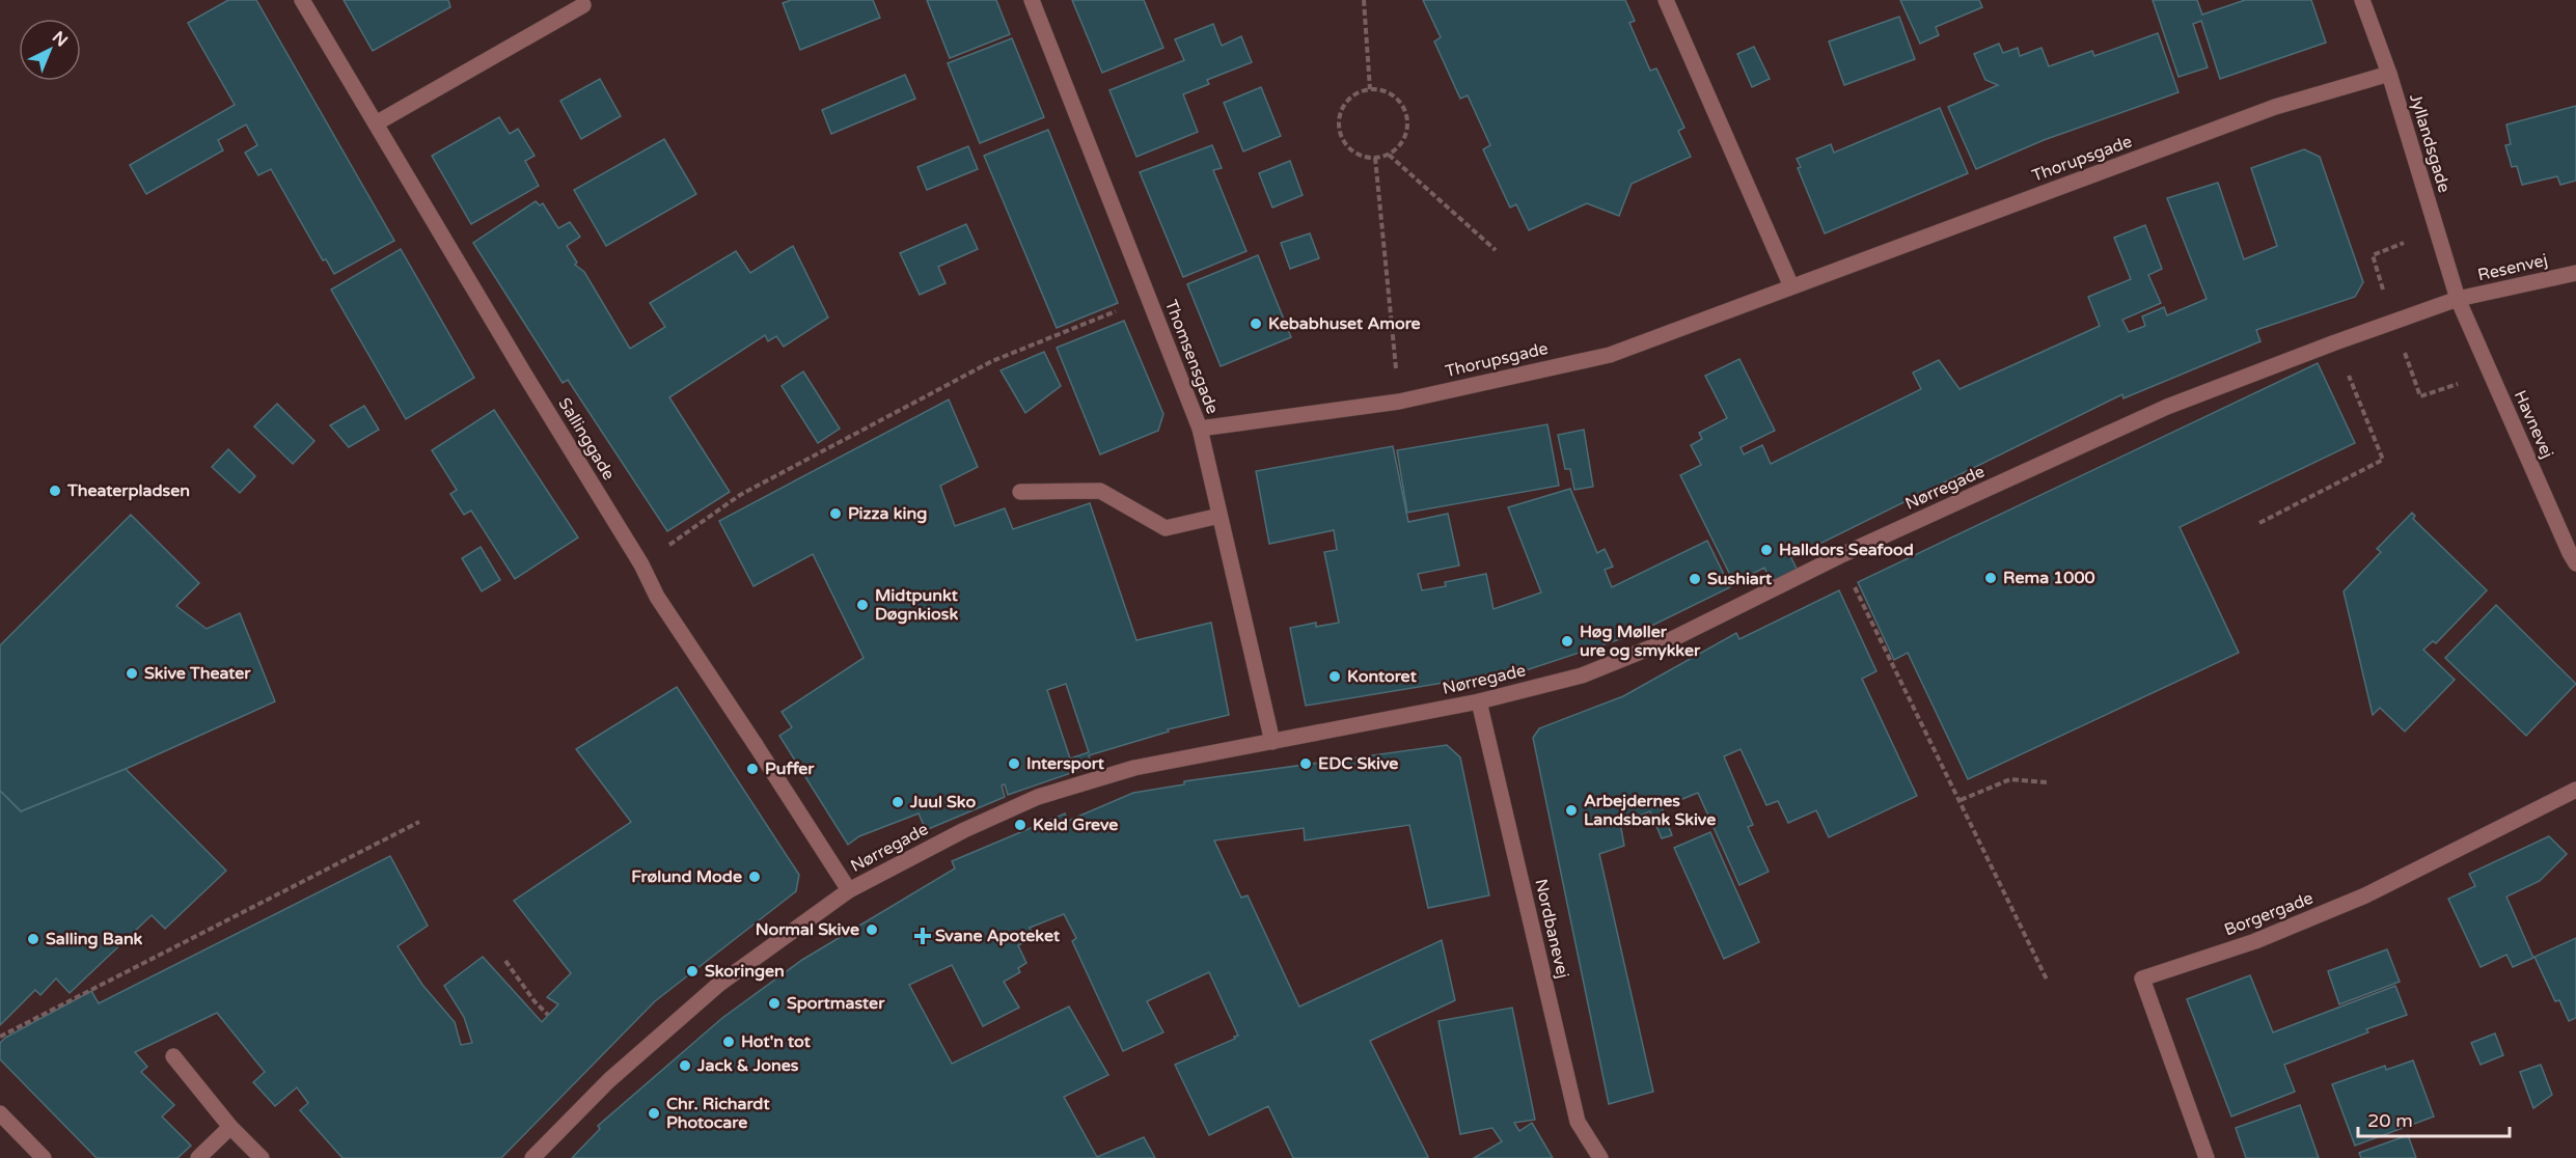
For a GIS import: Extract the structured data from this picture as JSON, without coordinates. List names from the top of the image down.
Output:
{
  "streets": {
    "street": [
      "Jyllandsgade",
      "Thorupsgade",
      "Resenvej",
      "Thomsensgade",
      "Havnevej",
      "Sallinggade",
      "Nørregade",
      "Borgergade",
      "Nordbanevej"
    ]
  },
  "crossings": [
    ["Jyllandsgade", "Thorupsgade"],
    ["Jyllandsgade", "Resenvej"],
    ["Jyllandsgade", "Havnevej"],
    ["Jyllandsgade", "Nørregade"],
    ["Thorupsgade", "Thomsensgade"],
    ["Resenvej", "Havnevej"],
    ["Resenvej", "Nørregade"],
    ["Thomsensgade", "Nørregade"],
    ["Havnevej", "Nørregade"],
    ["Sallinggade", "Nørregade"],
    ["Nørregade", "Nordbanevej"]
  ],
  "places": {
    "other": [
      "Kebabhuset Amore",
      "Theaterpladsen",
      "Pizza king",
      "Halldors Seafood",
      "Rema 1000",
      "Sushiart",
      "Midtpunkt Døgnkiosk",
      "Høg Møller ure og smykker",
      "Skive Theater",
      "Kontoret",
      "Intersport",
      "EDC Skive",
      "Puffer",
      "Juul Sko",
      "Arbejdernes Landsbank Skive",
      "Keld Greve",
      "Frølund Mode",
      "Normal Skive",
      "Salling Bank",
      "Skoringen",
      "Sportmaster",
      "Hot'n tot",
      "Jack & Jones",
      "Chr. Richardt Photocare"
    ],
    "health": ["Svane Apoteket"]
  },
  "scale_bar": "20 m",
  "north": "top right"
}
